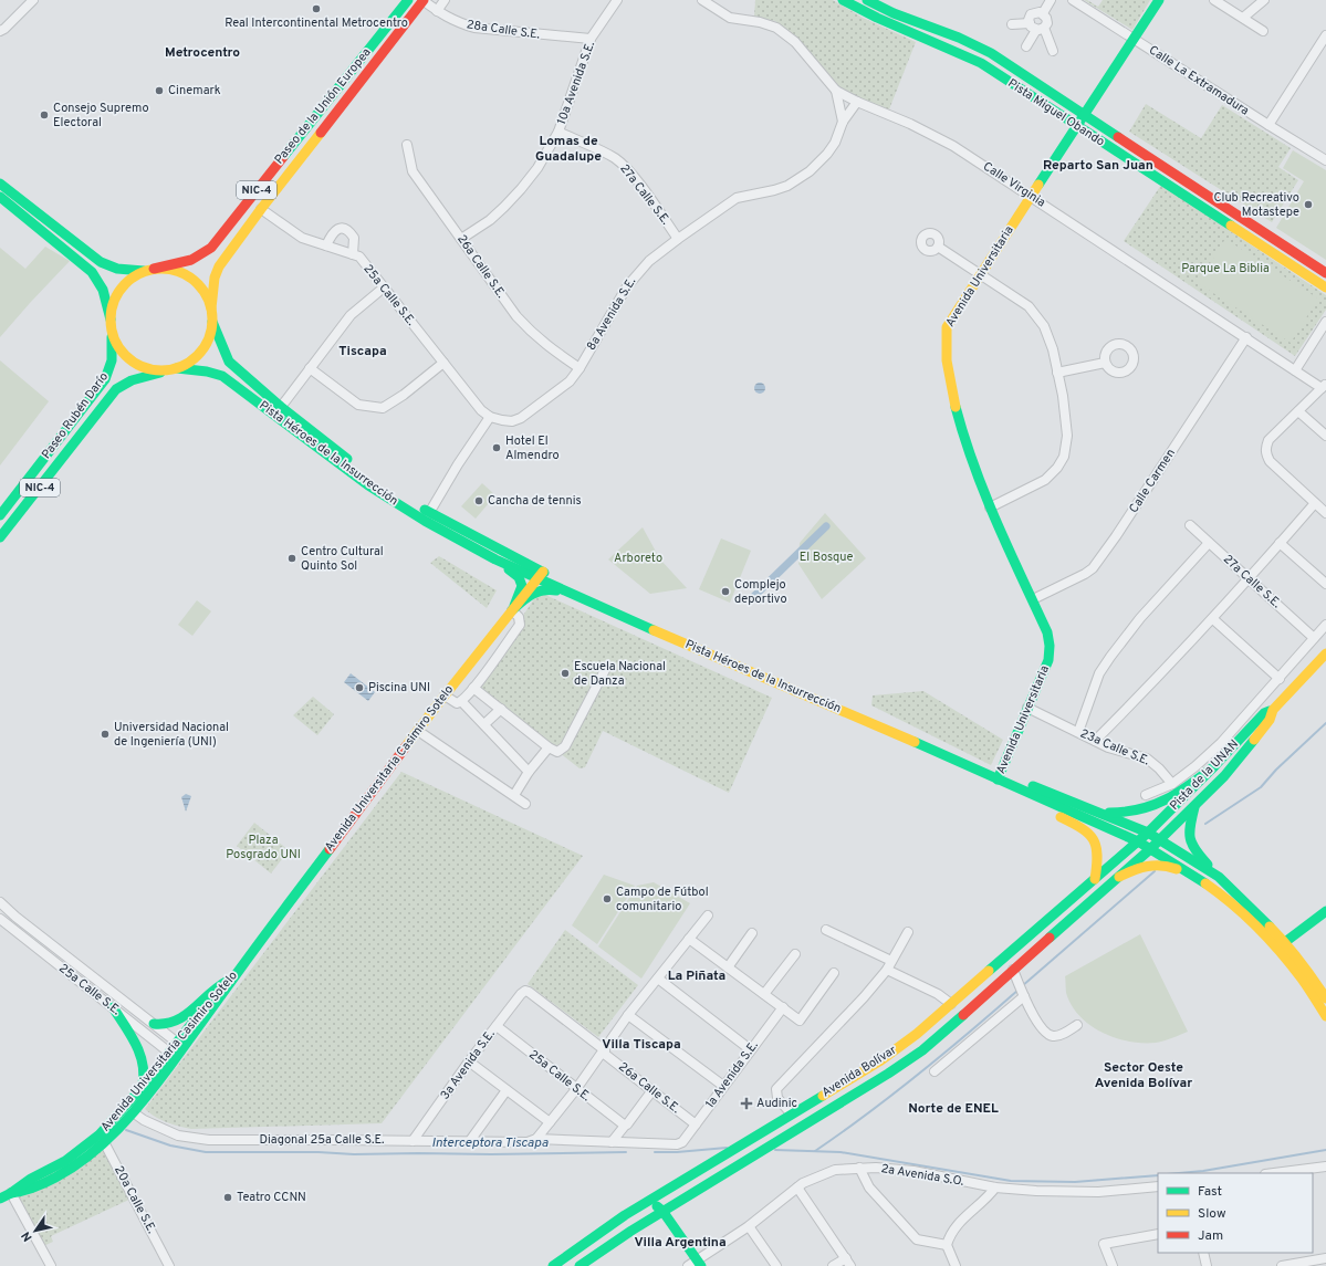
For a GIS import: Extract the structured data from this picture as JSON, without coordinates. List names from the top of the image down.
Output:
{
  "streets": {
    "main road": [
      "Paseo de la Unión Europea",
      "Pista Miguel Obando",
      "NIC-4",
      "Avenida Universitaria",
      "Paseo Rubén Darío",
      "Pista Héroes de la Insurrección",
      "Avenida Universitaria Casimiro Sotelo",
      "Pista de la UNAN",
      "Avenida Bolívar"
    ],
    "street": [
      "28a Calle S.E.",
      "Calle La Extramadura",
      "10a Avenida S.E.",
      "Calle Virginia",
      "27a Calle S.E.",
      "26a Calle S.E.",
      "25a Calle S.E.",
      "8a Avenida S.E.",
      "Calle Carmen",
      "23a Calle S.E.",
      "3a Avenida S.E.",
      "1a Avenida S.E.",
      "Diagonal 25a Calle S.E.",
      "2a Avenida S.O.",
      "20a Calle S.E."
    ]
  },
  "crossings": [
    ["28a Calle S.E.", "10a Avenida S.E."],
    ["28a Calle S.E.", "Paseo de la Unión Europea"],
    ["Calle La Extramadura", "Avenida Universitaria"],
    ["10a Avenida S.E.", "27a Calle S.E."],
    ["10a Avenida S.E.", "26a Calle S.E."],
    ["Paseo de la Unión Europea", "NIC-4"],
    ["Paseo de la Unión Europea", "25a Calle S.E."],
    ["Paseo de la Unión Europea", "Paseo Rubén Darío"],
    ["Paseo de la Unión Europea", "Pista Héroes de la Insurrección"],
    ["Pista Miguel Obando", "Avenida Universitaria"],
    ["Calle Virginia", "Avenida Universitaria"],
    ["Calle Virginia", "8a Avenida S.E."],
    ["Calle Virginia", "Calle Carmen"],
    ["NIC-4", "Paseo Rubén Darío"],
    ["NIC-4", "Pista Héroes de la Insurrección"],
    ["27a Calle S.E.", "8a Avenida S.E."],
    ["26a Calle S.E.", "8a Avenida S.E."],
    ["26a Calle S.E.", "3a Avenida S.E."],
    ["26a Calle S.E.", "1a Avenida S.E."],
    ["Avenida Universitaria", "Pista Héroes de la Insurrección"],
    ["Avenida Universitaria", "Calle Carmen"],
    ["Avenida Universitaria", "23a Calle S.E."],
    ["25a Calle S.E.", "8a Avenida S.E."],
    ["25a Calle S.E.", "Avenida Universitaria Casimiro Sotelo"],
    ["25a Calle S.E.", "3a Avenida S.E."],
    ["Paseo Rubén Darío", "Pista Héroes de la Insurrección"],
    ["Pista Héroes de la Insurrección", "Avenida Universitaria Casimiro Sotelo"],
    ["Pista Héroes de la Insurrección", "Pista de la UNAN"],
    ["Pista Héroes de la Insurrección", "Avenida Bolívar"],
    ["Avenida Universitaria Casimiro Sotelo", "Diagonal 25a Calle S.E."],
    ["Avenida Universitaria Casimiro Sotelo", "20a Calle S.E."],
    ["Pista de la UNAN", "Avenida Bolívar"],
    ["3a Avenida S.E.", "Diagonal 25a Calle S.E."],
    ["1a Avenida S.E.", "Diagonal 25a Calle S.E."]
  ],
  "districts": [
    "Metrocentro",
    "Lomas de Guadalupe",
    "Reparto San Juan",
    "Tiscapa",
    "La Piñata",
    "Villa Tiscapa",
    "Sector Oeste Avenida Bolívar",
    "Norte de ENEL",
    "Villa Argentina"
  ],
  "water": ["Interceptora Tiscapa"],
  "parks": [
    "Parque La Biblia",
    "El Bosque",
    "Arboreto",
    "Plaza Posgrado UNI"
  ],
  "places": {
    "other": [
      "Real Intercontinental Metrocentro",
      "Cinemark",
      "Consejo Supremo Electoral",
      "Club Recreativo Motastepe",
      "Hotel El Almendro",
      "Cancha de tennis",
      "Centro Cultural Quinto Sol",
      "Complejo deportivo",
      "Escuela Nacional de Danza",
      "Piscina UNI",
      "Universidad Nacional de Ingeniería (UNI)",
      "Campo de Fútbol comunitario",
      "Teatro CCNN"
    ],
    "health": ["Audinic"]
  },
  "legend": ["Fast", "Slow", "Jam"],
  "north": "bottom left"
}
